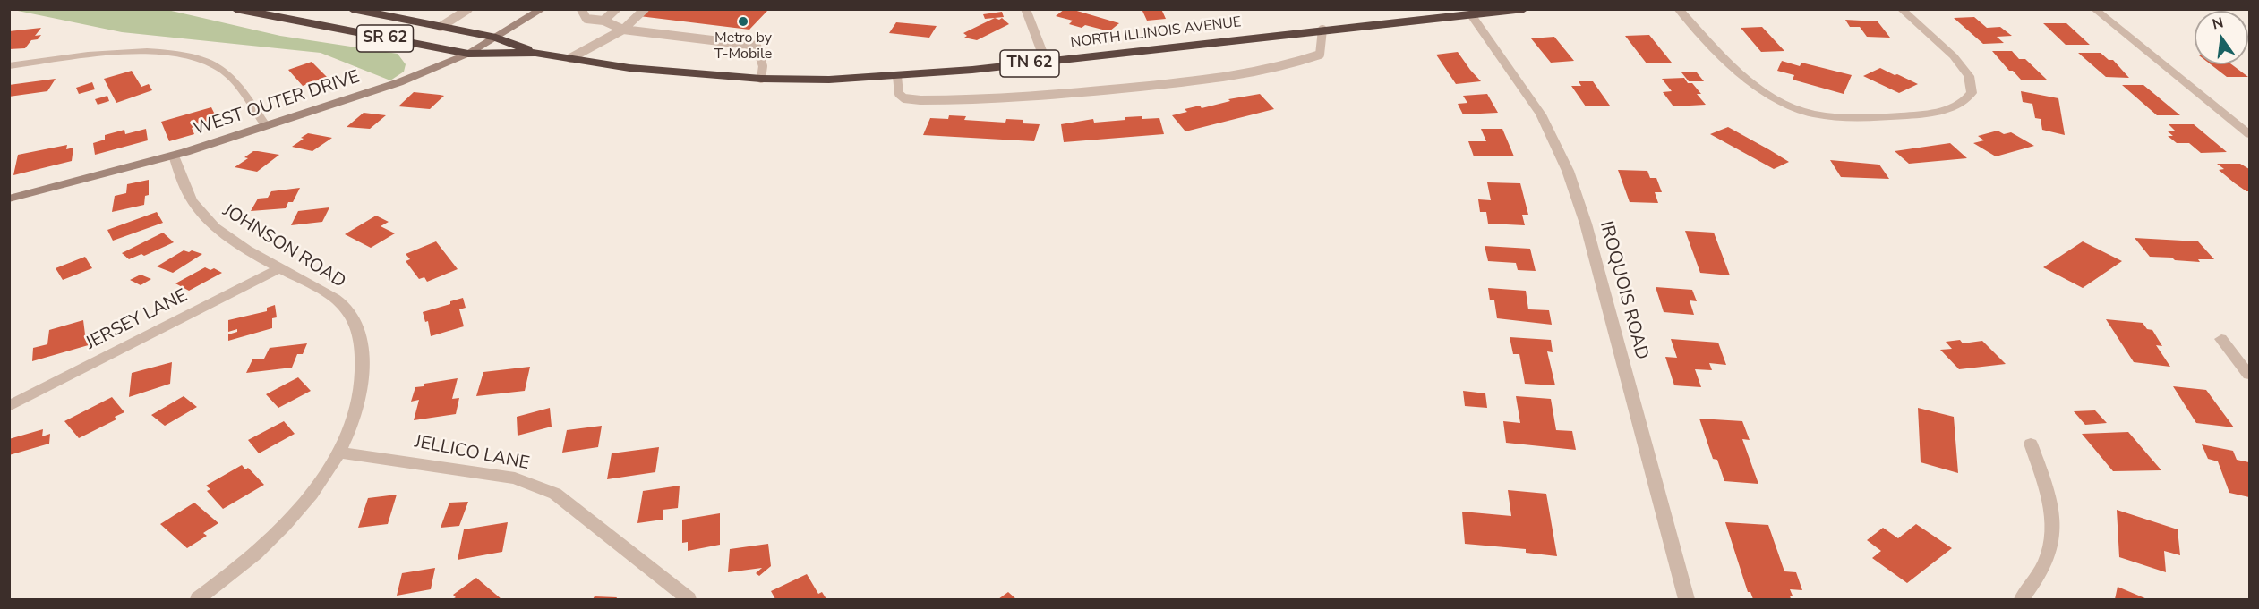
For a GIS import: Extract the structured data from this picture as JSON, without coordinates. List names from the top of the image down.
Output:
{
  "streets": {
    "highway": ["NORTH ILLINOIS AVENUE", "SR 62", "TN 62"],
    "street": [
      "WEST OUTER DRIVE",
      "JOHNSON ROAD",
      "IROQUOIS ROAD",
      "JERSEY LANE",
      "JELLICO LANE"
    ]
  },
  "crossings": [
    ["NORTH ILLINOIS AVENUE", "SR 62"],
    ["NORTH ILLINOIS AVENUE", "IROQUOIS ROAD"],
    ["SR 62", "WEST OUTER DRIVE"],
    ["WEST OUTER DRIVE", "JOHNSON ROAD"],
    ["JOHNSON ROAD", "JERSEY LANE"],
    ["JOHNSON ROAD", "JELLICO LANE"]
  ],
  "places": ["Metro by T-Mobile"],
  "north": "top"
}
